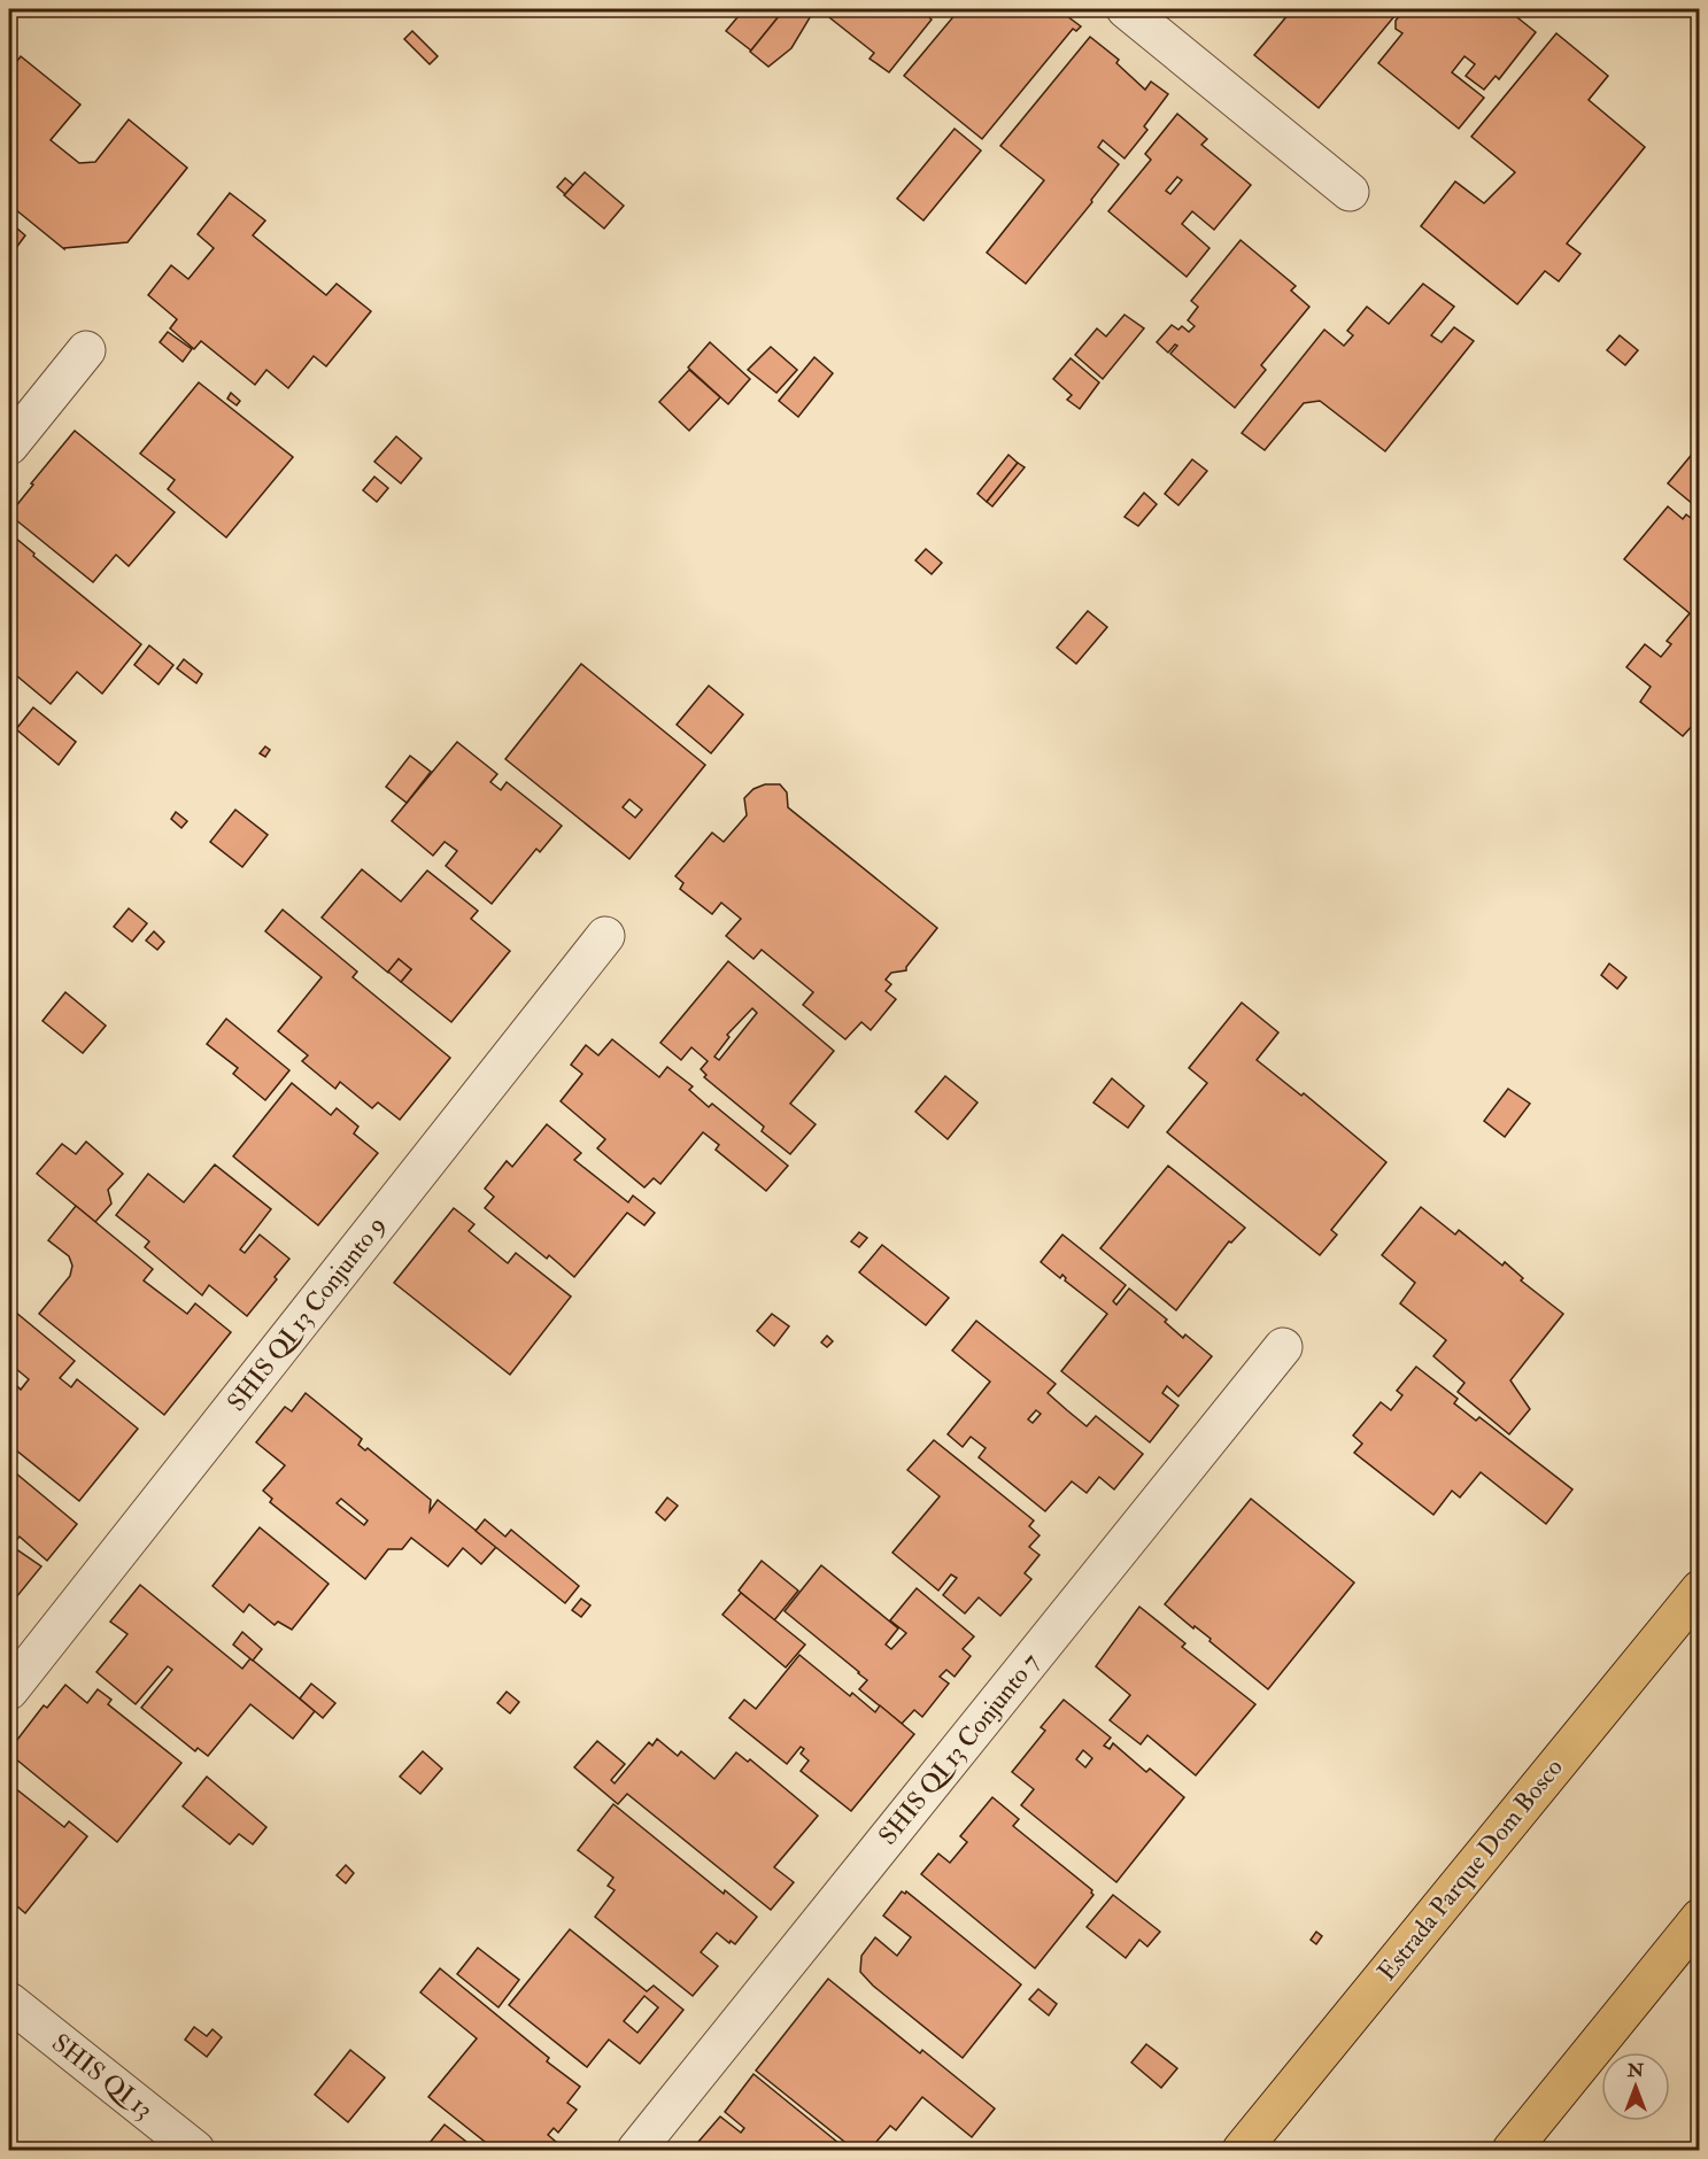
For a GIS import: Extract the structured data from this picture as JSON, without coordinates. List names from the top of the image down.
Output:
{
  "streets": {
    "main road": ["Estrada Parque Dom Bosco"],
    "street": ["SHIS QI 13 Conjunto 9", "SHIS QI 13 Conjunto 7", "SHIS QI 13"]
  },
  "north": "top"
}
